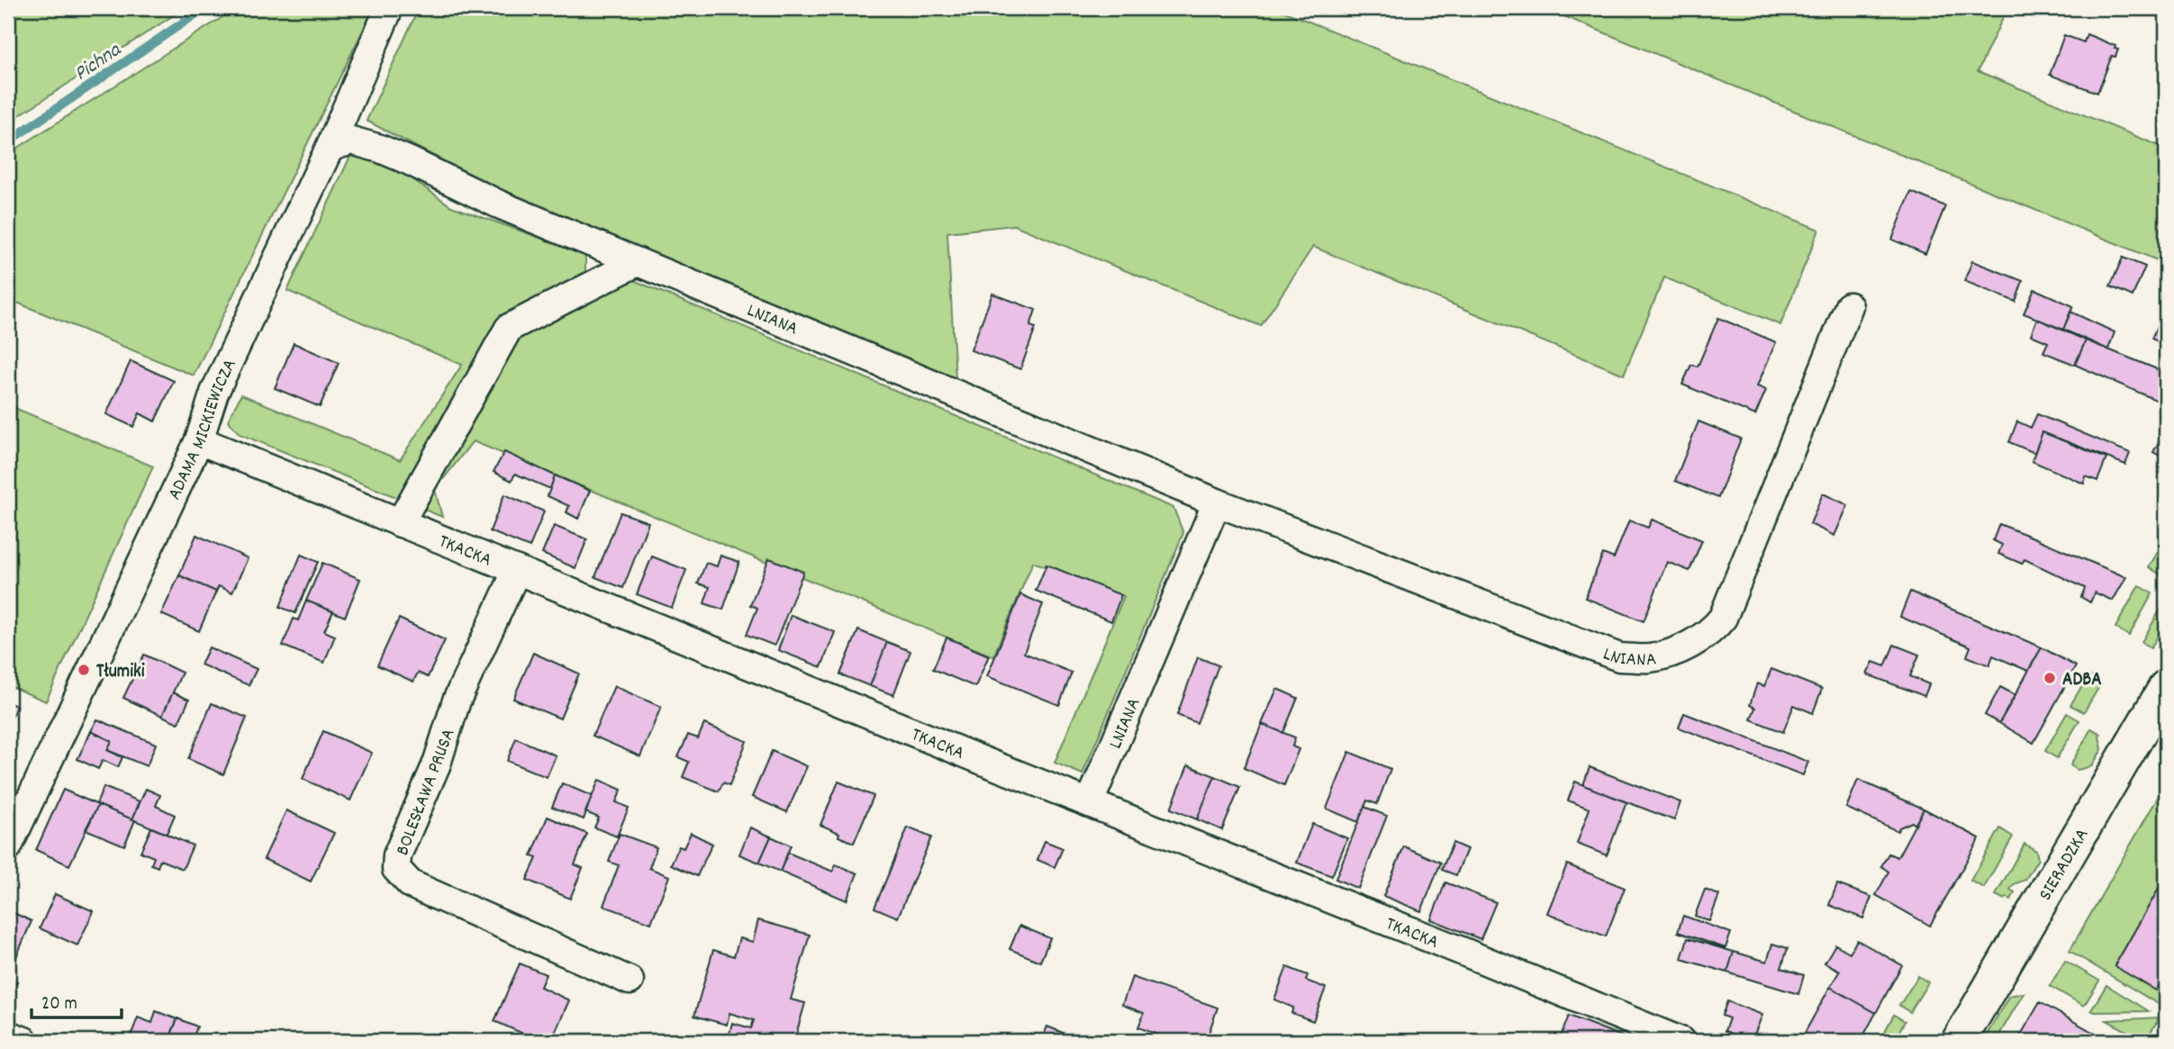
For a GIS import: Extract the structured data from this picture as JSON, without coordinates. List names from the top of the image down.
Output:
{
  "streets": {
    "street": [
      "LNIANA",
      "ADAMA MICKIEWICZA",
      "TKACKA",
      "BOLESŁAWA PRUSA",
      "SIERADZKA"
    ]
  },
  "crossings": [
    ["LNIANA", "ADAMA MICKIEWICZA"],
    ["LNIANA", "TKACKA"],
    ["ADAMA MICKIEWICZA", "TKACKA"],
    ["TKACKA", "BOLESŁAWA PRUSA"]
  ],
  "water": ["Pichna"],
  "places": ["Tłumiki", "ADBA"],
  "scale_bar": "20 m"
}
